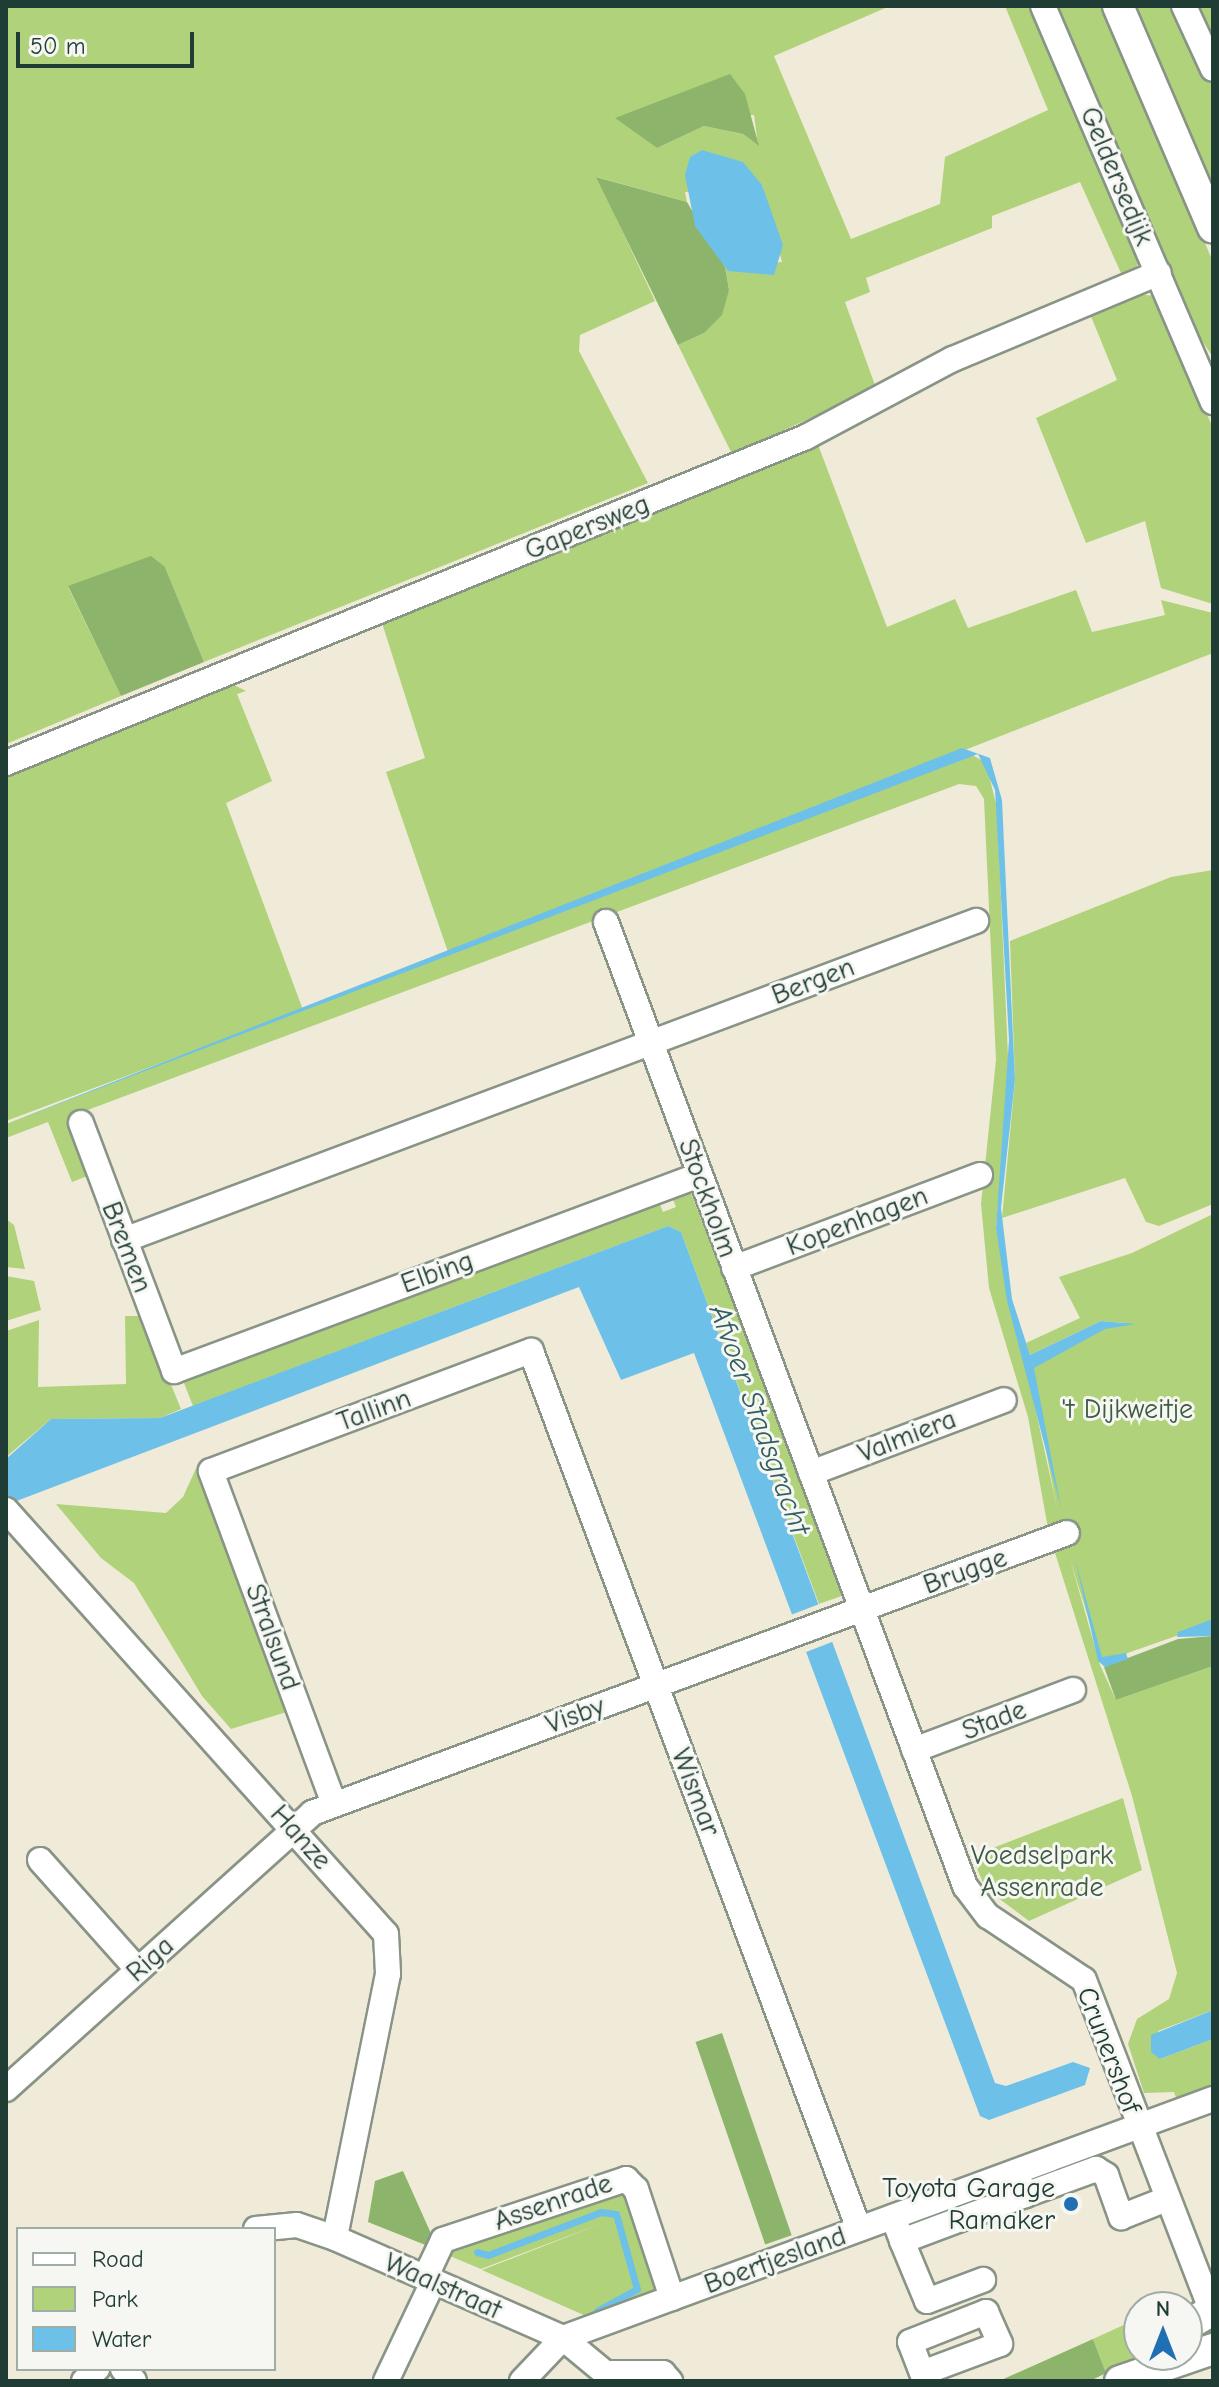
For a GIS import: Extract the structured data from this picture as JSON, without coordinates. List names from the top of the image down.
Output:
{
  "streets": {
    "street": [
      "Geldersedijk",
      "Gapersweg",
      "Bergen",
      "Stockholm",
      "Kopenhagen",
      "Bremen",
      "Elbing",
      "Tallinn",
      "Valmiera",
      "Brugge",
      "Stralsund",
      "Visby",
      "Stade",
      "Wismar",
      "Hanze",
      "Riga",
      "Crunershof",
      "Assenrade",
      "Boertjesland",
      "Waalstraat"
    ]
  },
  "crossings": [
    ["Geldersedijk", "Gapersweg"],
    ["Bergen", "Stockholm"],
    ["Bergen", "Bremen"],
    ["Stockholm", "Kopenhagen"],
    ["Stockholm", "Elbing"],
    ["Stockholm", "Valmiera"],
    ["Stockholm", "Brugge"],
    ["Stockholm", "Visby"],
    ["Stockholm", "Crunershof"],
    ["Bremen", "Elbing"],
    ["Tallinn", "Stralsund"],
    ["Tallinn", "Wismar"],
    ["Brugge", "Visby"],
    ["Brugge", "Crunershof"],
    ["Stralsund", "Visby"],
    ["Visby", "Wismar"],
    ["Visby", "Hanze"],
    ["Visby", "Riga"],
    ["Visby", "Crunershof"],
    ["Stade", "Crunershof"],
    ["Wismar", "Boertjesland"],
    ["Hanze", "Riga"],
    ["Hanze", "Waalstraat"],
    ["Crunershof", "Boertjesland"],
    ["Assenrade", "Boertjesland"],
    ["Assenrade", "Waalstraat"],
    ["Boertjesland", "Waalstraat"]
  ],
  "water": ["Afvoer Stadsgracht"],
  "parks": ["'t Dijkweitje", "Voedselpark Assenrade"],
  "places": ["Toyota Garage Ramaker"],
  "legend": ["Road", "Park", "Water"],
  "scale_bar": "50 m",
  "north": "top"
}
